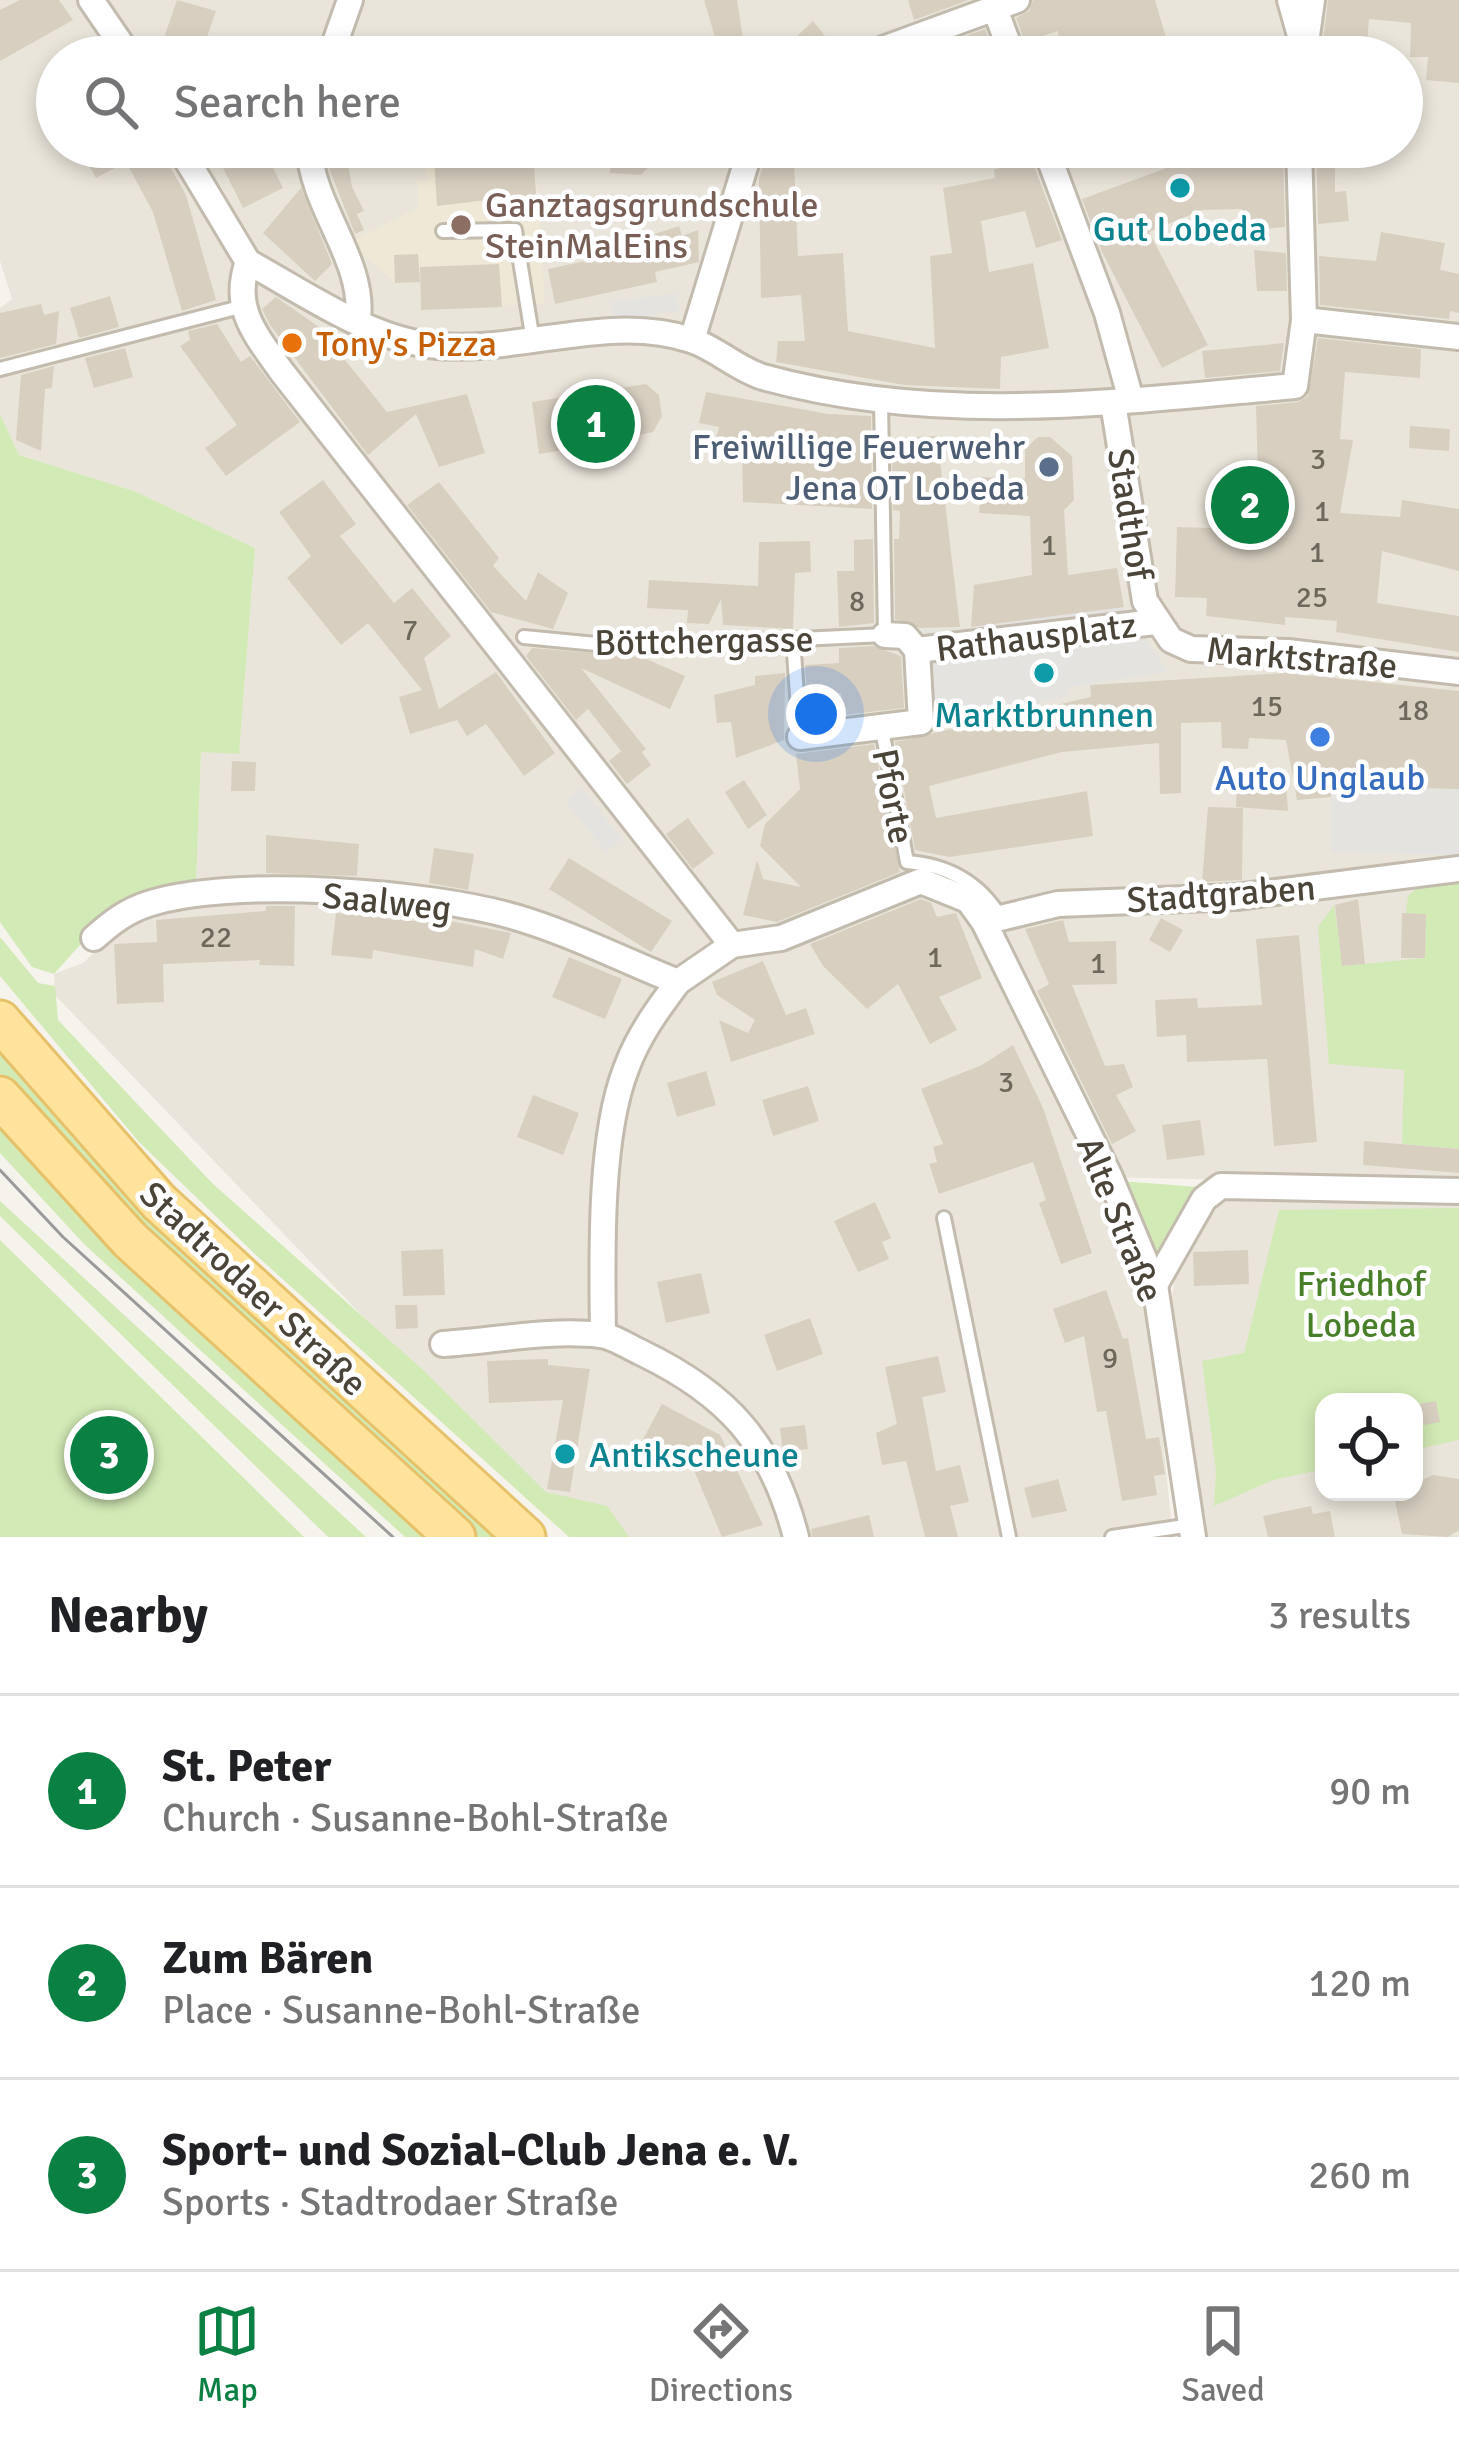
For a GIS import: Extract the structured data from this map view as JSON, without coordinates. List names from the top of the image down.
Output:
{
  "streets": {
    "main road": ["Stadtrodaer Straße"],
    "street": [
      "Stadthof",
      "Rathausplatz",
      "Marktstraße",
      "Stadtgraben",
      "Saalweg",
      "Alte Straße"
    ],
    "lane": ["Böttchergasse", "Pforte"]
  },
  "crossings": [
    ["Stadthof", "Rathausplatz"],
    ["Stadthof", "Marktstraße"],
    ["Rathausplatz", "Böttchergasse"],
    ["Rathausplatz", "Marktstraße"],
    ["Rathausplatz", "Pforte"],
    ["Pforte", "Stadtgraben"],
    ["Pforte", "Alte Straße"],
    ["Stadtgraben", "Alte Straße"]
  ],
  "parks": ["Friedhof Lobeda"],
  "places": [
    "Gut Lobeda",
    "Ganztagsgrundschule SteinMalEins",
    "Tony's Pizza",
    "Freiwillige Feuerwehr Jena OT Lobeda",
    "Marktbrunnen",
    "Auto Unglaub",
    "Antikscheune"
  ],
  "house_numbers": [
    "3",
    "1",
    "1",
    "1",
    "25",
    "8",
    "7",
    "15",
    "18",
    "22",
    "1",
    "1",
    "3",
    "9"
  ],
  "page": {
    "search": "Search here",
    "pins": ["1", "2", "3"],
    "heading": ["Nearby", "3 results"],
    "list": [
      {
        "mark": "1",
        "name": "St. Peter",
        "note": "Church · Susanne-Bohl-Straße",
        "value": "90 m"
      },
      {
        "mark": "2",
        "name": "Zum Bären",
        "note": "Place · Susanne-Bohl-Straße",
        "value": "120 m"
      },
      {
        "mark": "3",
        "name": "Sport- und Sozial-Club Jena e. V.",
        "note": "Sports · Stadtrodaer Straße",
        "value": "260 m"
      }
    ],
    "nav": ["Map", "Directions", "Saved"]
  }
}
